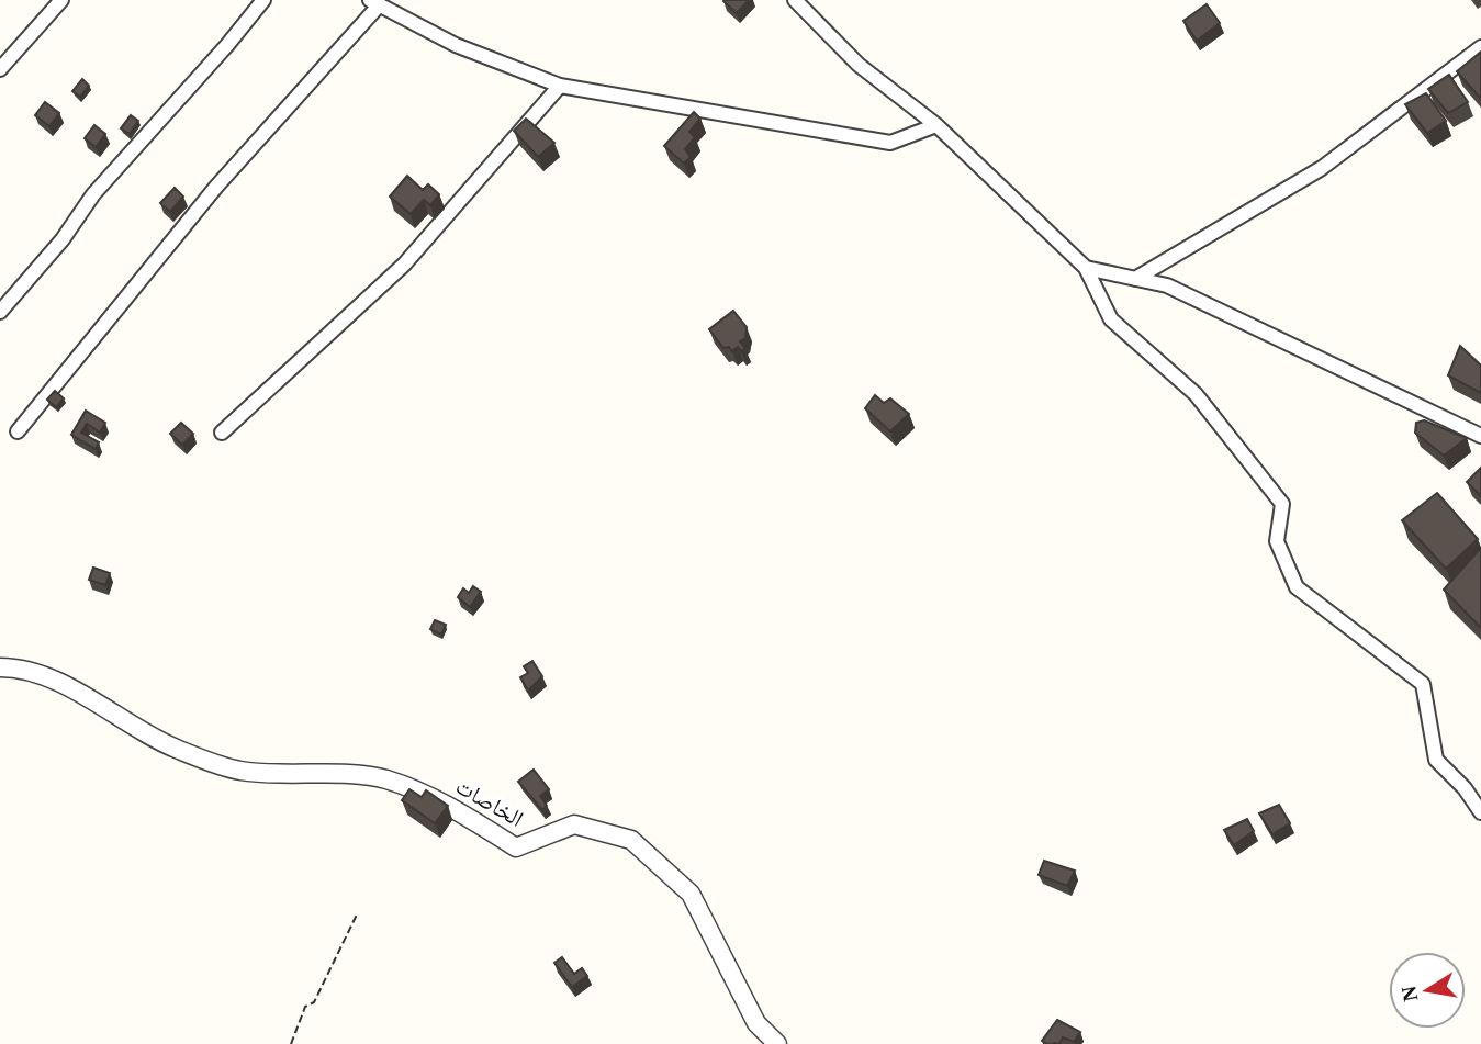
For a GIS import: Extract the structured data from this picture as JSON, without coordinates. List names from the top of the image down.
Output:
{
  "streets": {
    "street": ["الخاصات"]
  },
  "north": "left"
}
